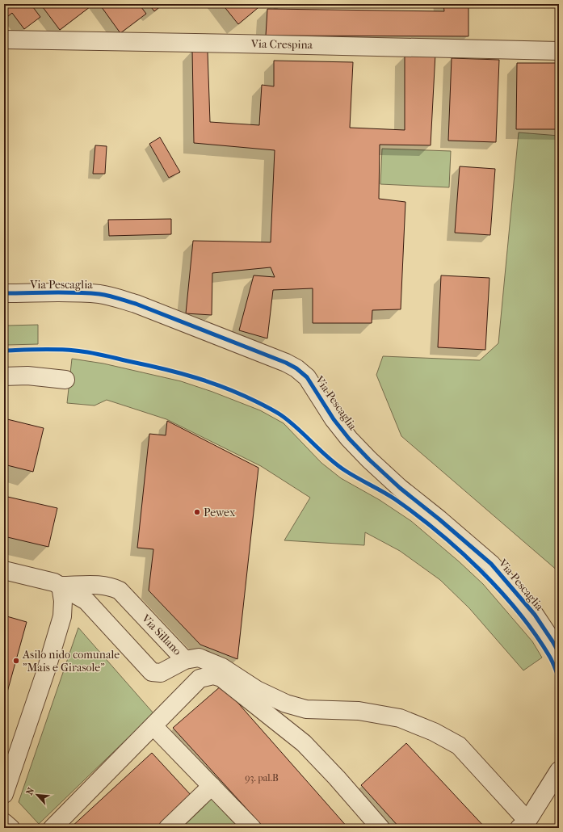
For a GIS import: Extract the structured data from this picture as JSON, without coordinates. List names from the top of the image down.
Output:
{
  "streets": {
    "street": ["Via Crespina", "Via Pescaglia", "Via Sillano"]
  },
  "places": ["Pewex", "Asilo nido comunale \"Mais e Girasole\""],
  "house_numbers": ["93. pal.B"],
  "north": "top left"
}
